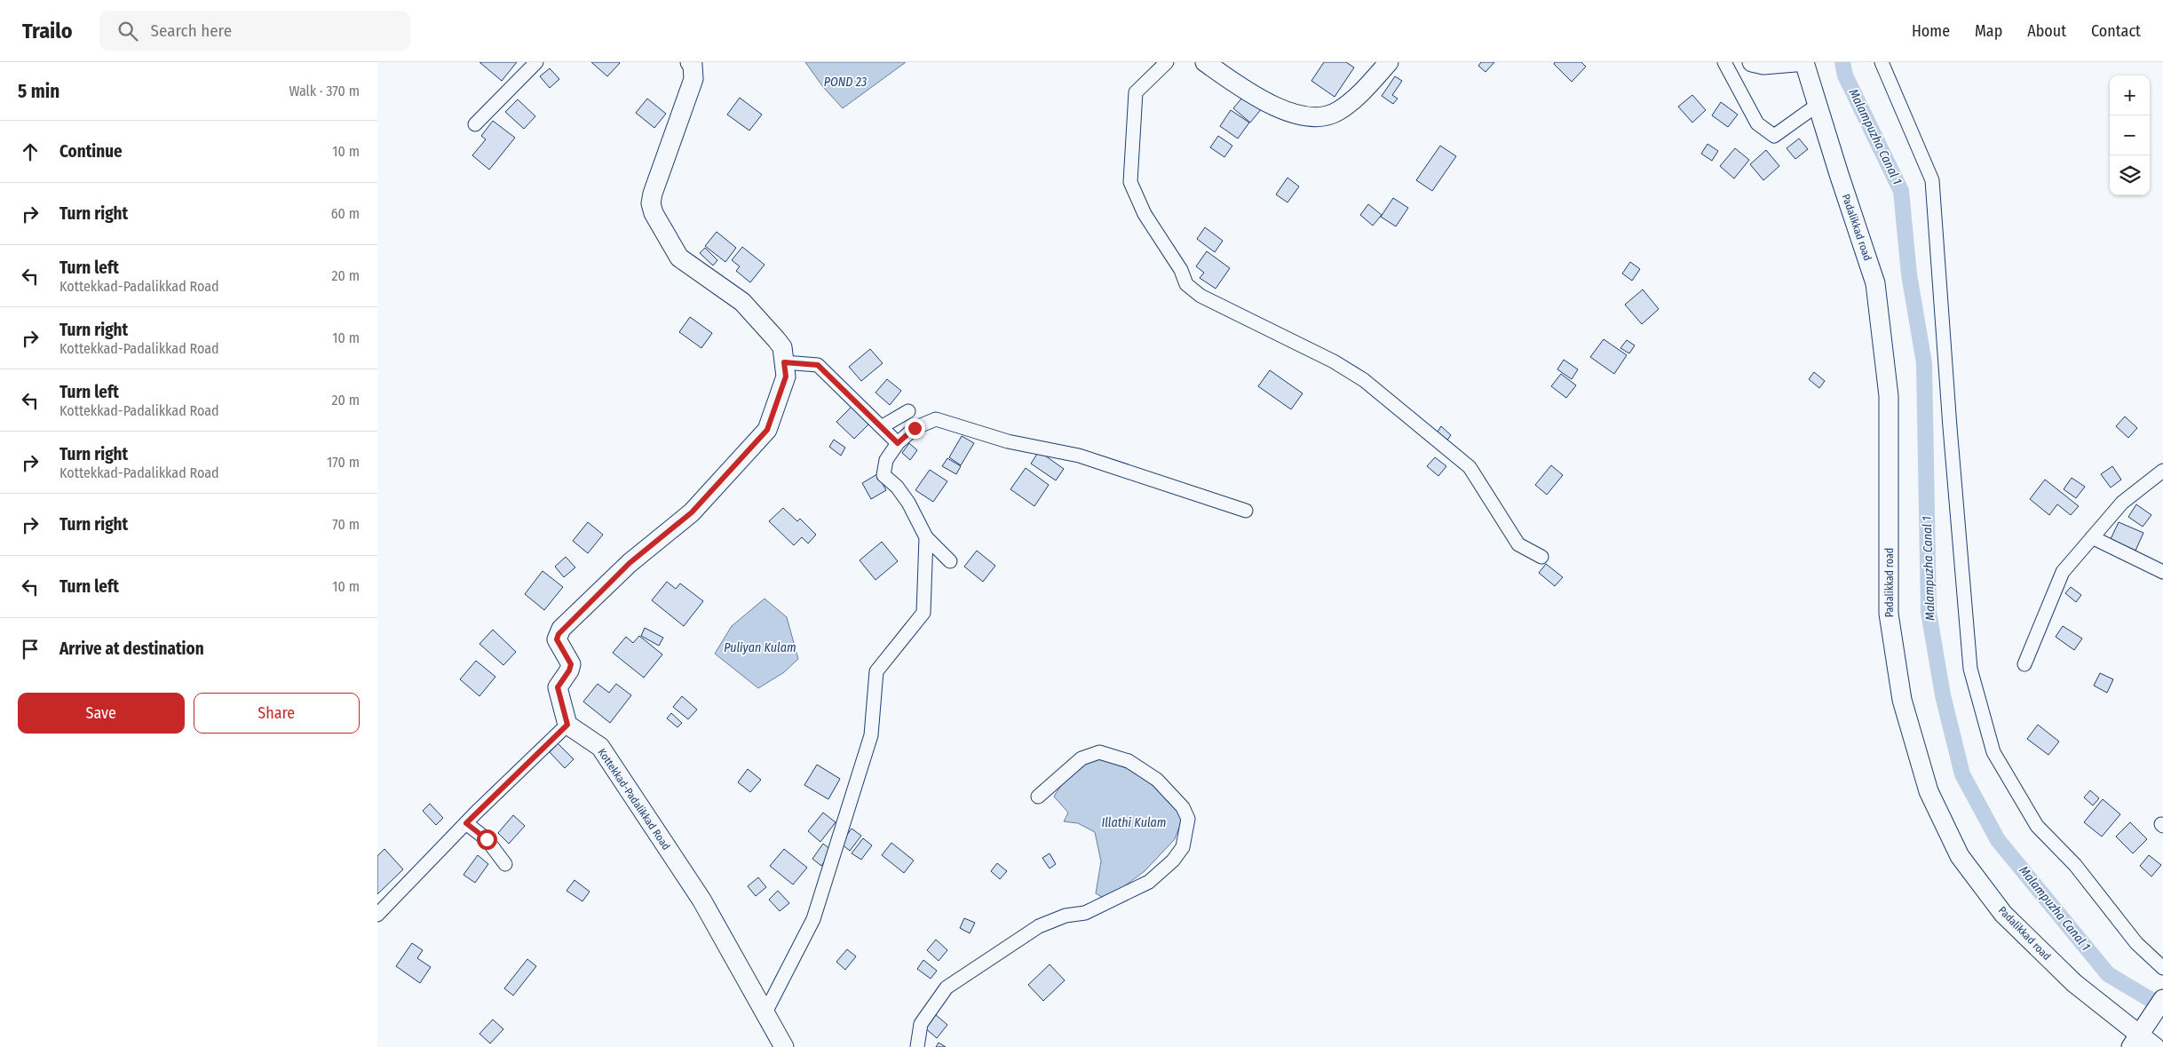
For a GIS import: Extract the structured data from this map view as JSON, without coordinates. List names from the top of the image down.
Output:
{
  "streets": {
    "main road": ["Padalikkad road", "Kottekkad-Padalikkad Road"]
  },
  "water": [
    "POND 23",
    "Malampuzha Canal 1",
    "Puliyan Kulam",
    "Illathi Kulam"
  ],
  "page": {
    "header": "Trailo",
    "search": "Search here",
    "nav": [
      "Home",
      "Map",
      "About",
      "Contact"
    ],
    "heading": ["5 min", "Walk · 370 m"],
    "map_buttons": ["+", "−"],
    "list": [
      ["Continue", "10 m"],
      ["Turn right", "60 m"],
      ["Turn left", "Kottekkad-Padalikkad Road", "20 m"],
      ["Turn right", "Kottekkad-Padalikkad Road", "10 m"],
      ["Turn left", "Kottekkad-Padalikkad Road", "20 m"],
      ["Turn right", "Kottekkad-Padalikkad Road", "170 m"],
      ["Turn right", "70 m"],
      ["Turn left", "10 m"],
      "Arrive at destination"
    ],
    "buttons": ["Save", "Share"]
  }
}
